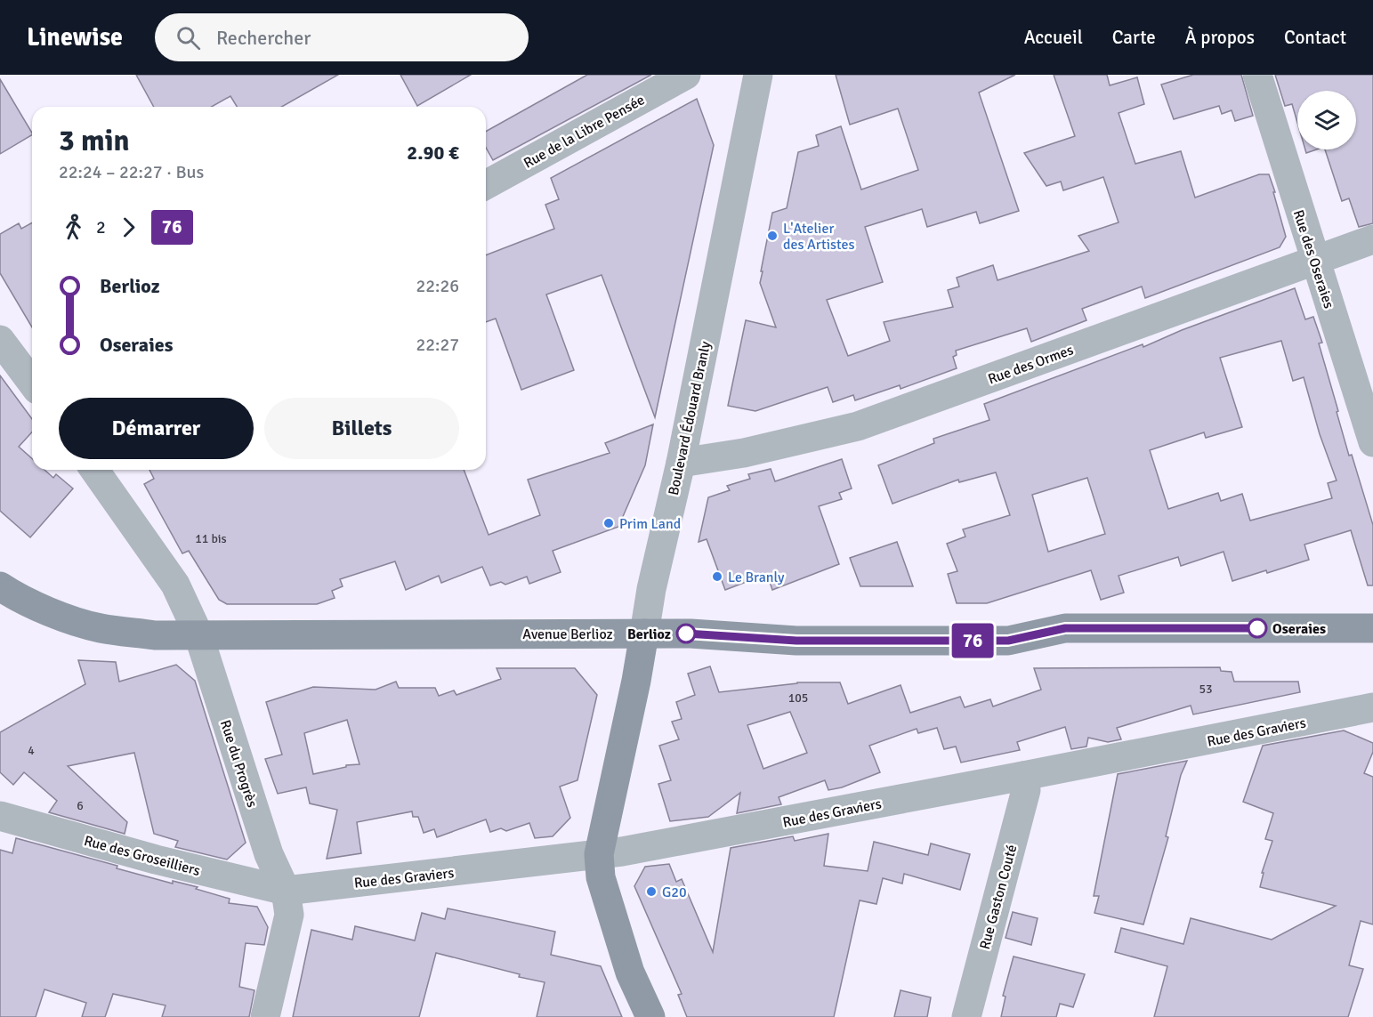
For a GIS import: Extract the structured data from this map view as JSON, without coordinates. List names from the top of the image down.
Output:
{
  "streets": {
    "main road": ["Boulevard Édouard Branly", "Avenue Berlioz"],
    "street": [
      "Rue de la Libre Pensée",
      "Rue des Oseraies",
      "Rue des Ormes",
      "Rue des Graviers",
      "Rue du Progrès",
      "Rue des Groseilliers",
      "Rue Gaston Couté"
    ]
  },
  "crossings": [
    ["Rue des Oseraies", "Rue des Ormes"],
    ["Rue des Ormes", "Boulevard Édouard Branly"],
    ["Boulevard Édouard Branly", "Avenue Berlioz"],
    ["Boulevard Édouard Branly", "Rue des Graviers"],
    ["Avenue Berlioz", "Rue du Progrès"],
    ["Rue des Graviers", "Rue du Progrès"],
    ["Rue des Graviers", "Rue des Groseilliers"],
    ["Rue des Graviers", "Rue Gaston Couté"],
    ["Rue du Progrès", "Rue des Groseilliers"]
  ],
  "places": [
    "L'Atelier des Artistes",
    "Prim Land",
    "Le Branly",
    "Oseraies",
    "Berlioz",
    "G20"
  ],
  "lines": ["bus line 76"],
  "house_numbers": [
    "11 bis",
    "53",
    "105",
    "4",
    "6"
  ],
  "page": {
    "header": "Linewise",
    "search": "Rechercher",
    "nav": [
      "Accueil",
      "Carte",
      "À propos",
      "Contact"
    ],
    "on_map": "76",
    "heading": ["3 min", "22:24 – 22:27 · Bus", "2.90 €"],
    "legs": ["2", "76"],
    "list": [
      {
        "name": "Berlioz",
        "value": "22:26"
      },
      {
        "name": "Oseraies",
        "value": "22:27"
      }
    ],
    "buttons": ["Démarrer", "Billets"]
  }
}
